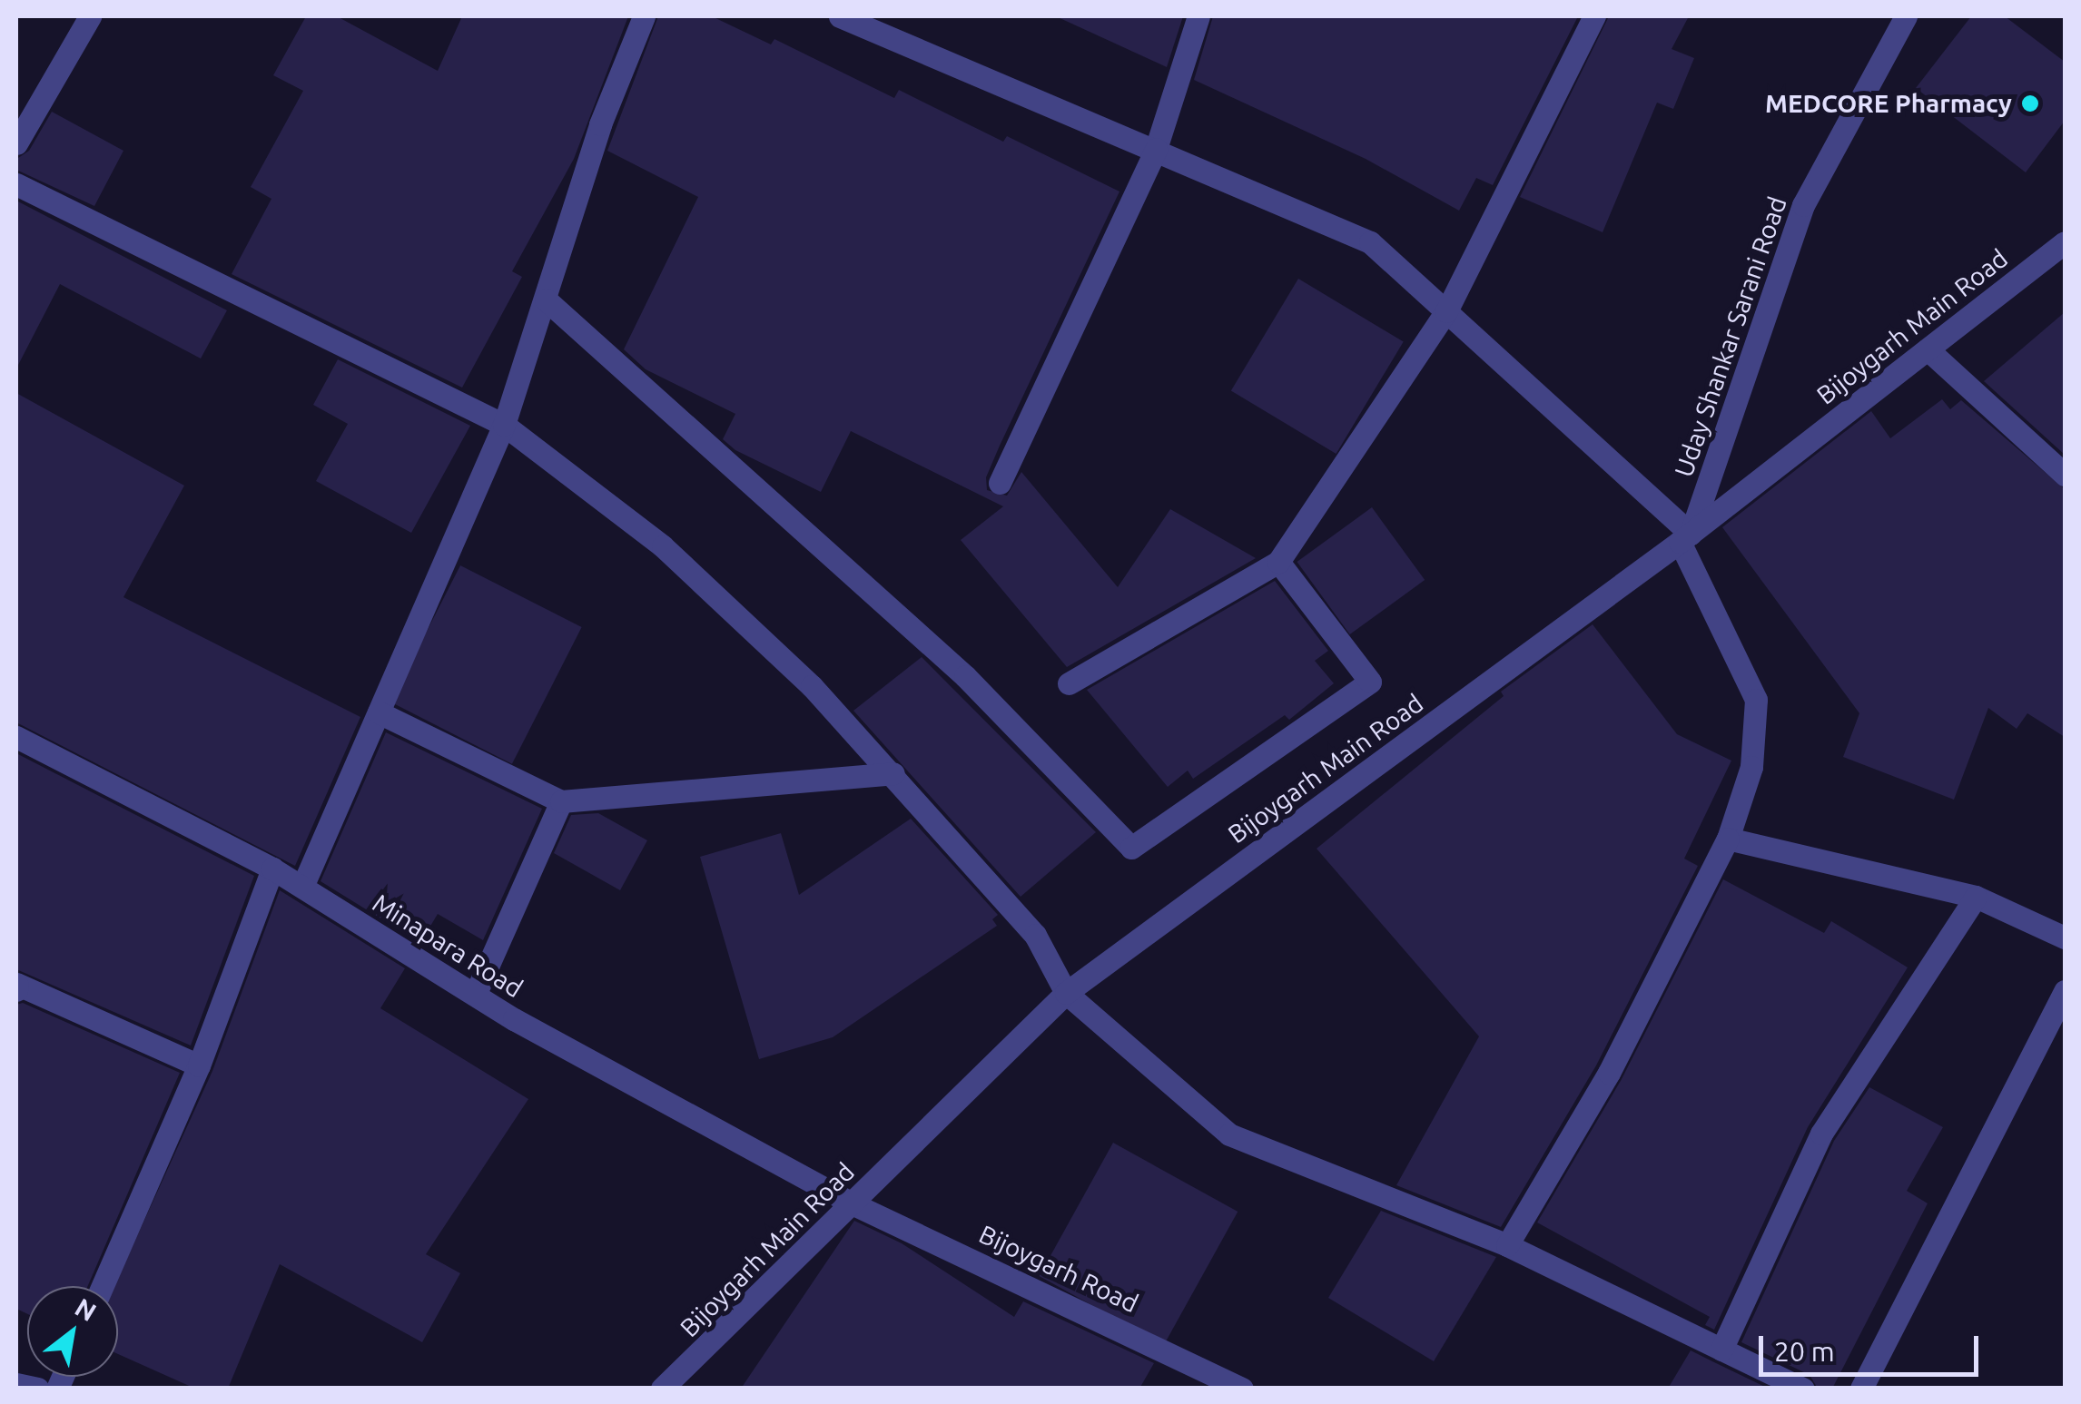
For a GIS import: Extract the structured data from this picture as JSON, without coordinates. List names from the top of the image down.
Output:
{
  "streets": {
    "street": [
      "Bijoygarh Main Road",
      "Uday Shankar Sarani Road",
      "Minapara Road",
      "Bijoygarh Road"
    ]
  },
  "crossings": [
    ["Bijoygarh Main Road", "Uday Shankar Sarani Road"],
    ["Bijoygarh Main Road", "Minapara Road"],
    ["Bijoygarh Main Road", "Bijoygarh Road"],
    ["Minapara Road", "Bijoygarh Road"]
  ],
  "places": ["MEDCORE Pharmacy"],
  "scale_bar": "20 m",
  "north": "top right"
}
